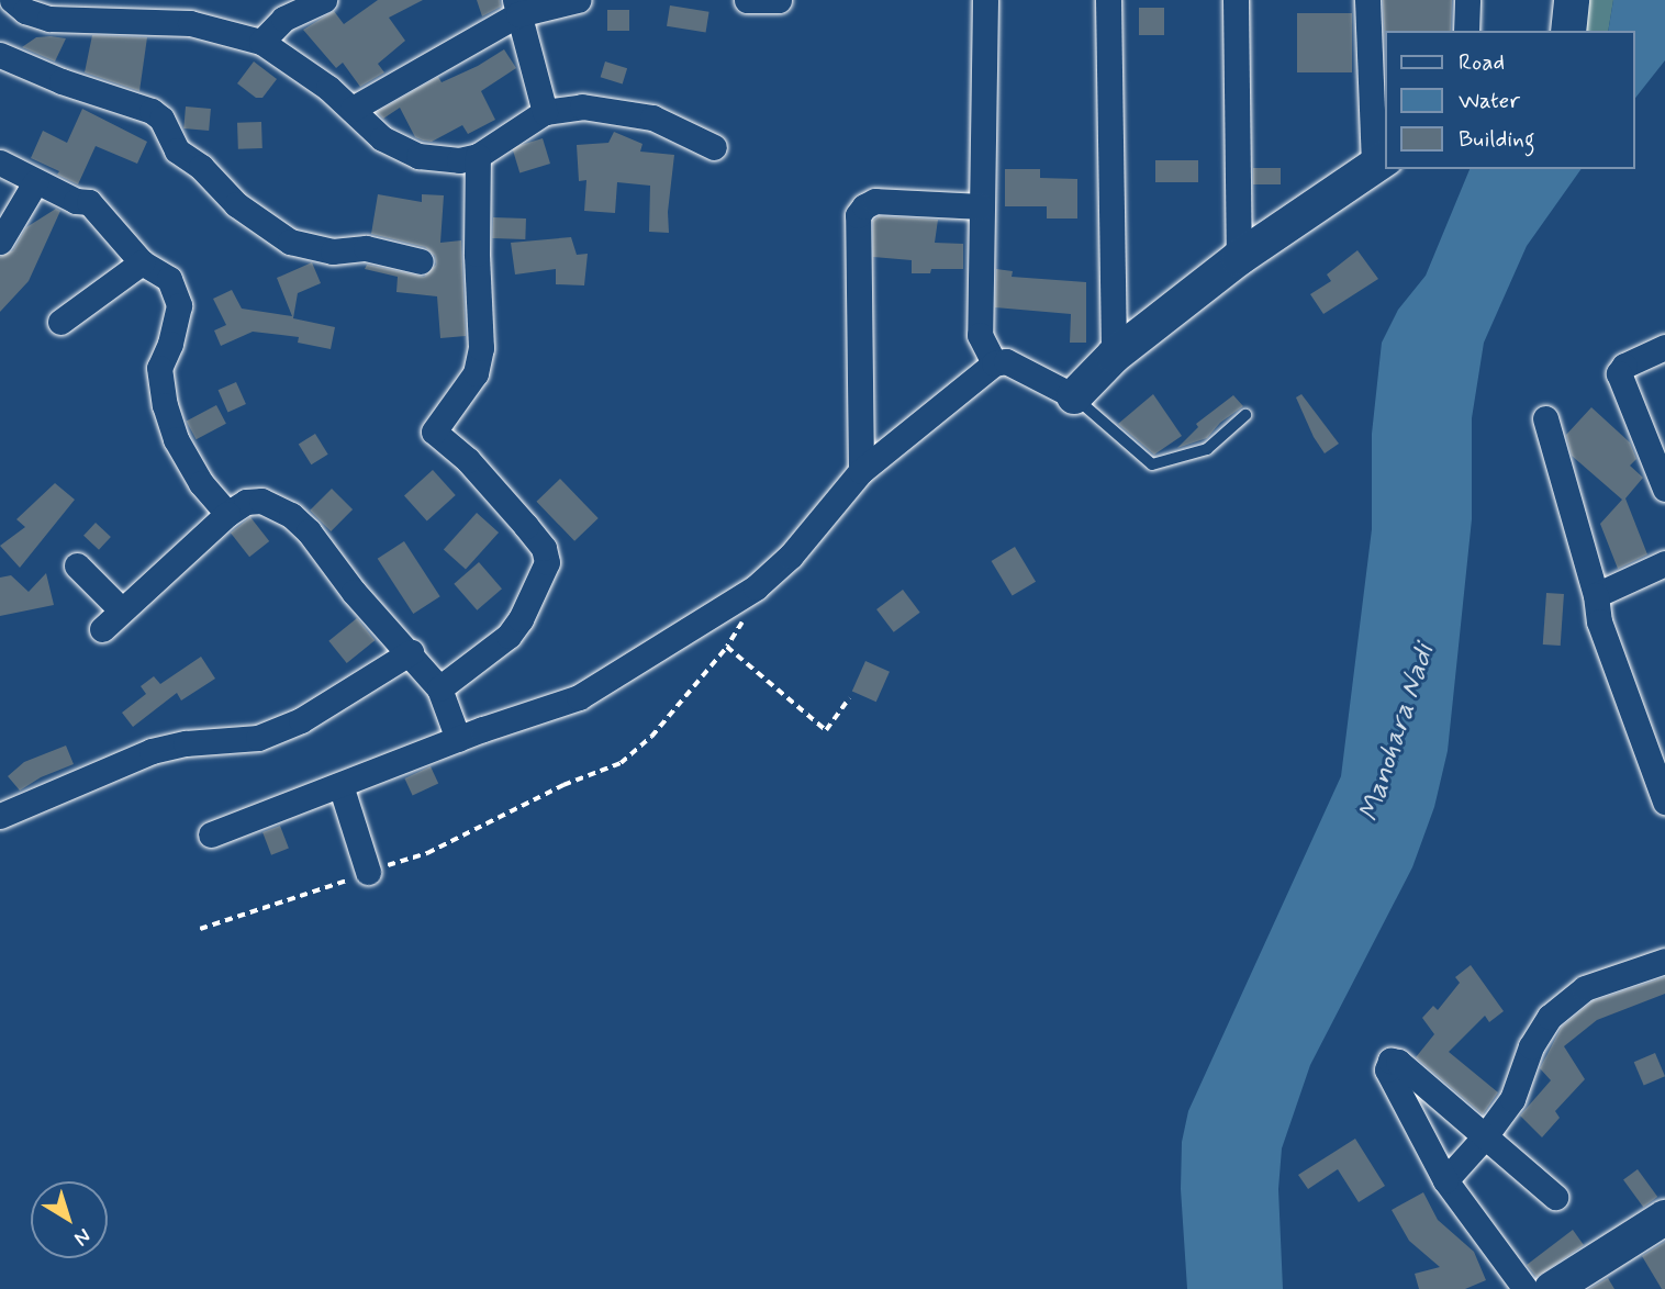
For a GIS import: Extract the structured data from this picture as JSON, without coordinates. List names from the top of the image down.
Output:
{
  "water": ["Manohara Nadi"],
  "legend": ["Road", "Water", "Building"],
  "north": "bottom right"
}
